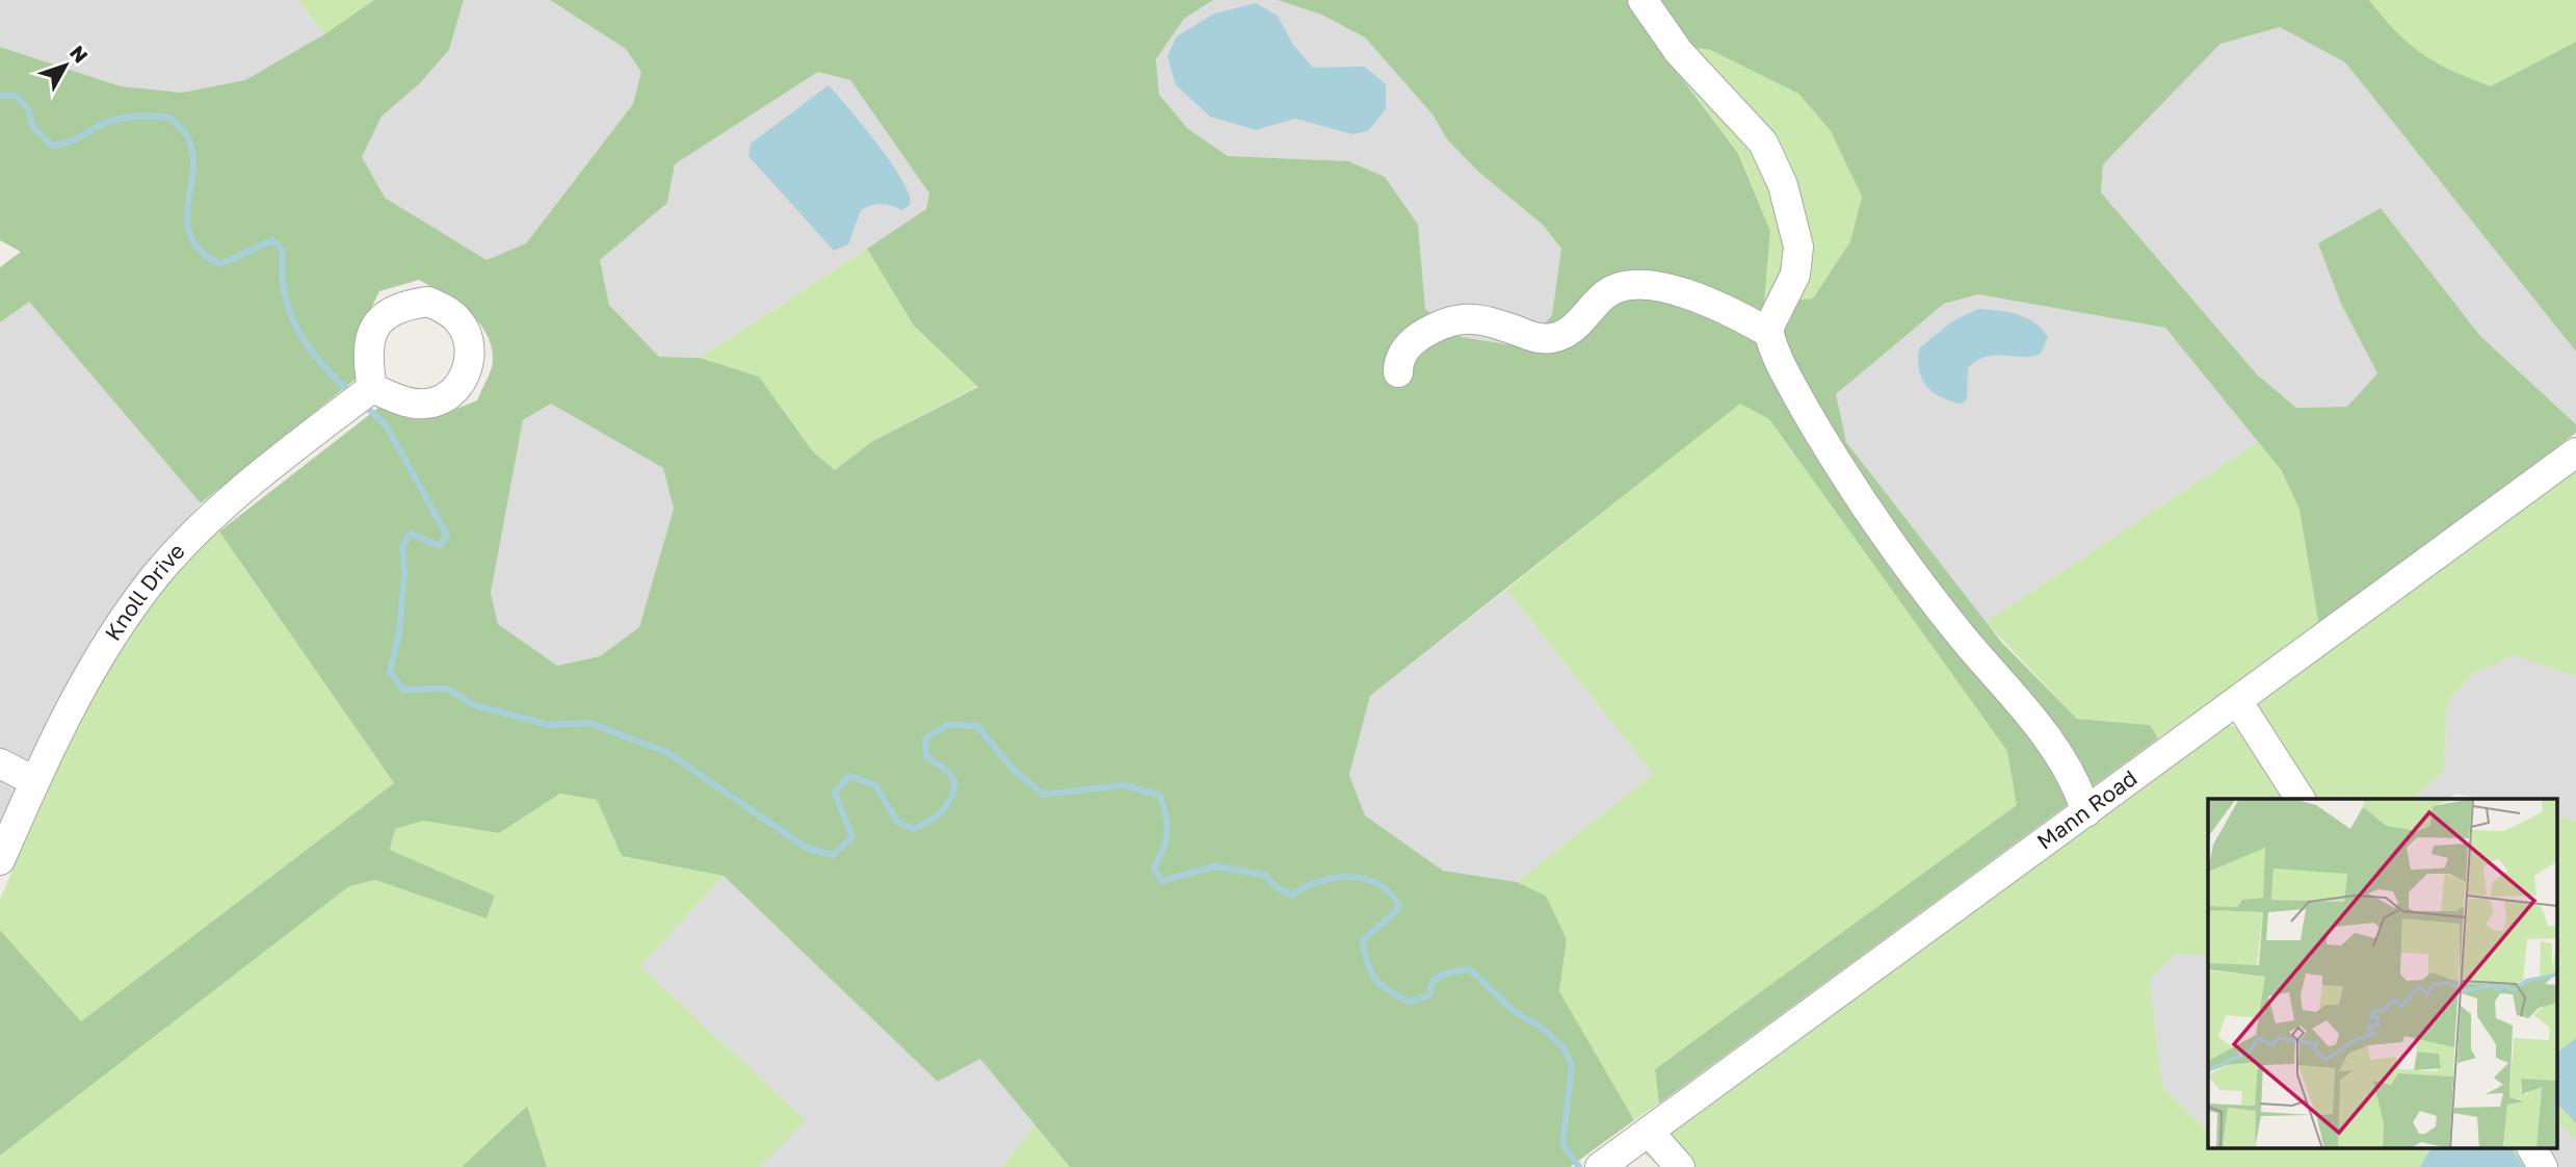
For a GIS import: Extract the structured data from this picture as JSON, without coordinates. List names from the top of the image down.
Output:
{
  "streets": {
    "street": ["Knoll Drive", "Mann Road"]
  },
  "north": "top right"
}
